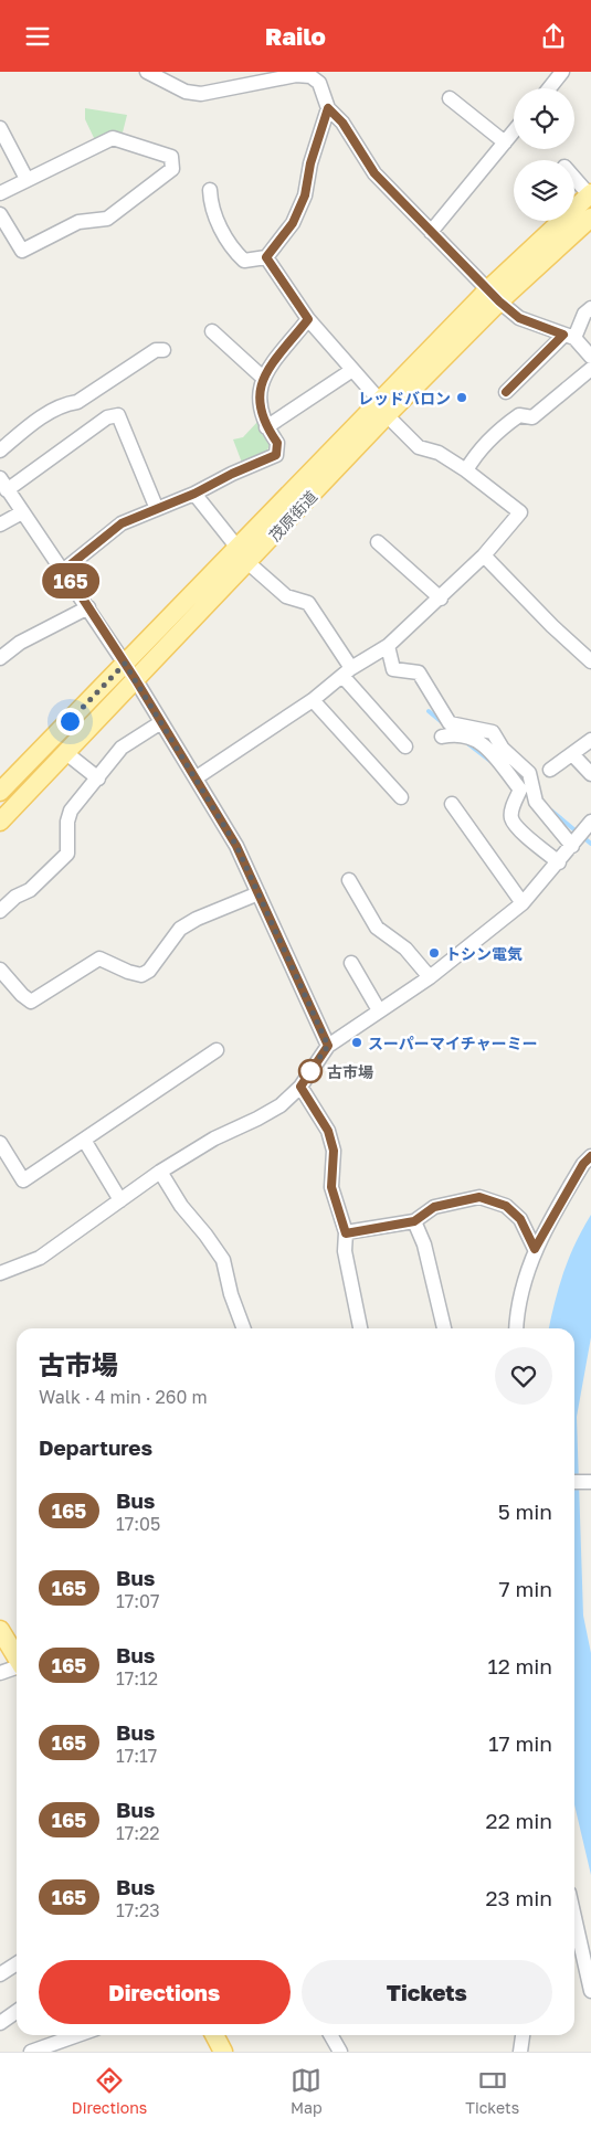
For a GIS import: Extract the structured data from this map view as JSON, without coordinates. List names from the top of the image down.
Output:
{
  "streets": {
    "main road": ["茂原街道"]
  },
  "places": [
    "レッドバロン",
    "トシン電気",
    "スーパーマイチャーミー",
    "古市場"
  ],
  "lines": ["bus line 165"],
  "page": {
    "header": "Railo",
    "on_map": "165",
    "heading": [
      ["古市場", "Walk · 4 min · 260 m"],
      "Departures"
    ],
    "list": [
      {
        "mark": "165",
        "name": "Bus",
        "note": "17:05",
        "value": "5 min"
      },
      {
        "mark": "165",
        "name": "Bus",
        "note": "17:07",
        "value": "7 min"
      },
      {
        "mark": "165",
        "name": "Bus",
        "note": "17:12",
        "value": "12 min"
      },
      {
        "mark": "165",
        "name": "Bus",
        "note": "17:17",
        "value": "17 min"
      },
      {
        "mark": "165",
        "name": "Bus",
        "note": "17:22",
        "value": "22 min"
      },
      {
        "mark": "165",
        "name": "Bus",
        "note": "17:23",
        "value": "23 min"
      }
    ],
    "buttons": ["Directions", "Tickets"],
    "tabs": ["Directions", "Map", "Tickets"]
  }
}
